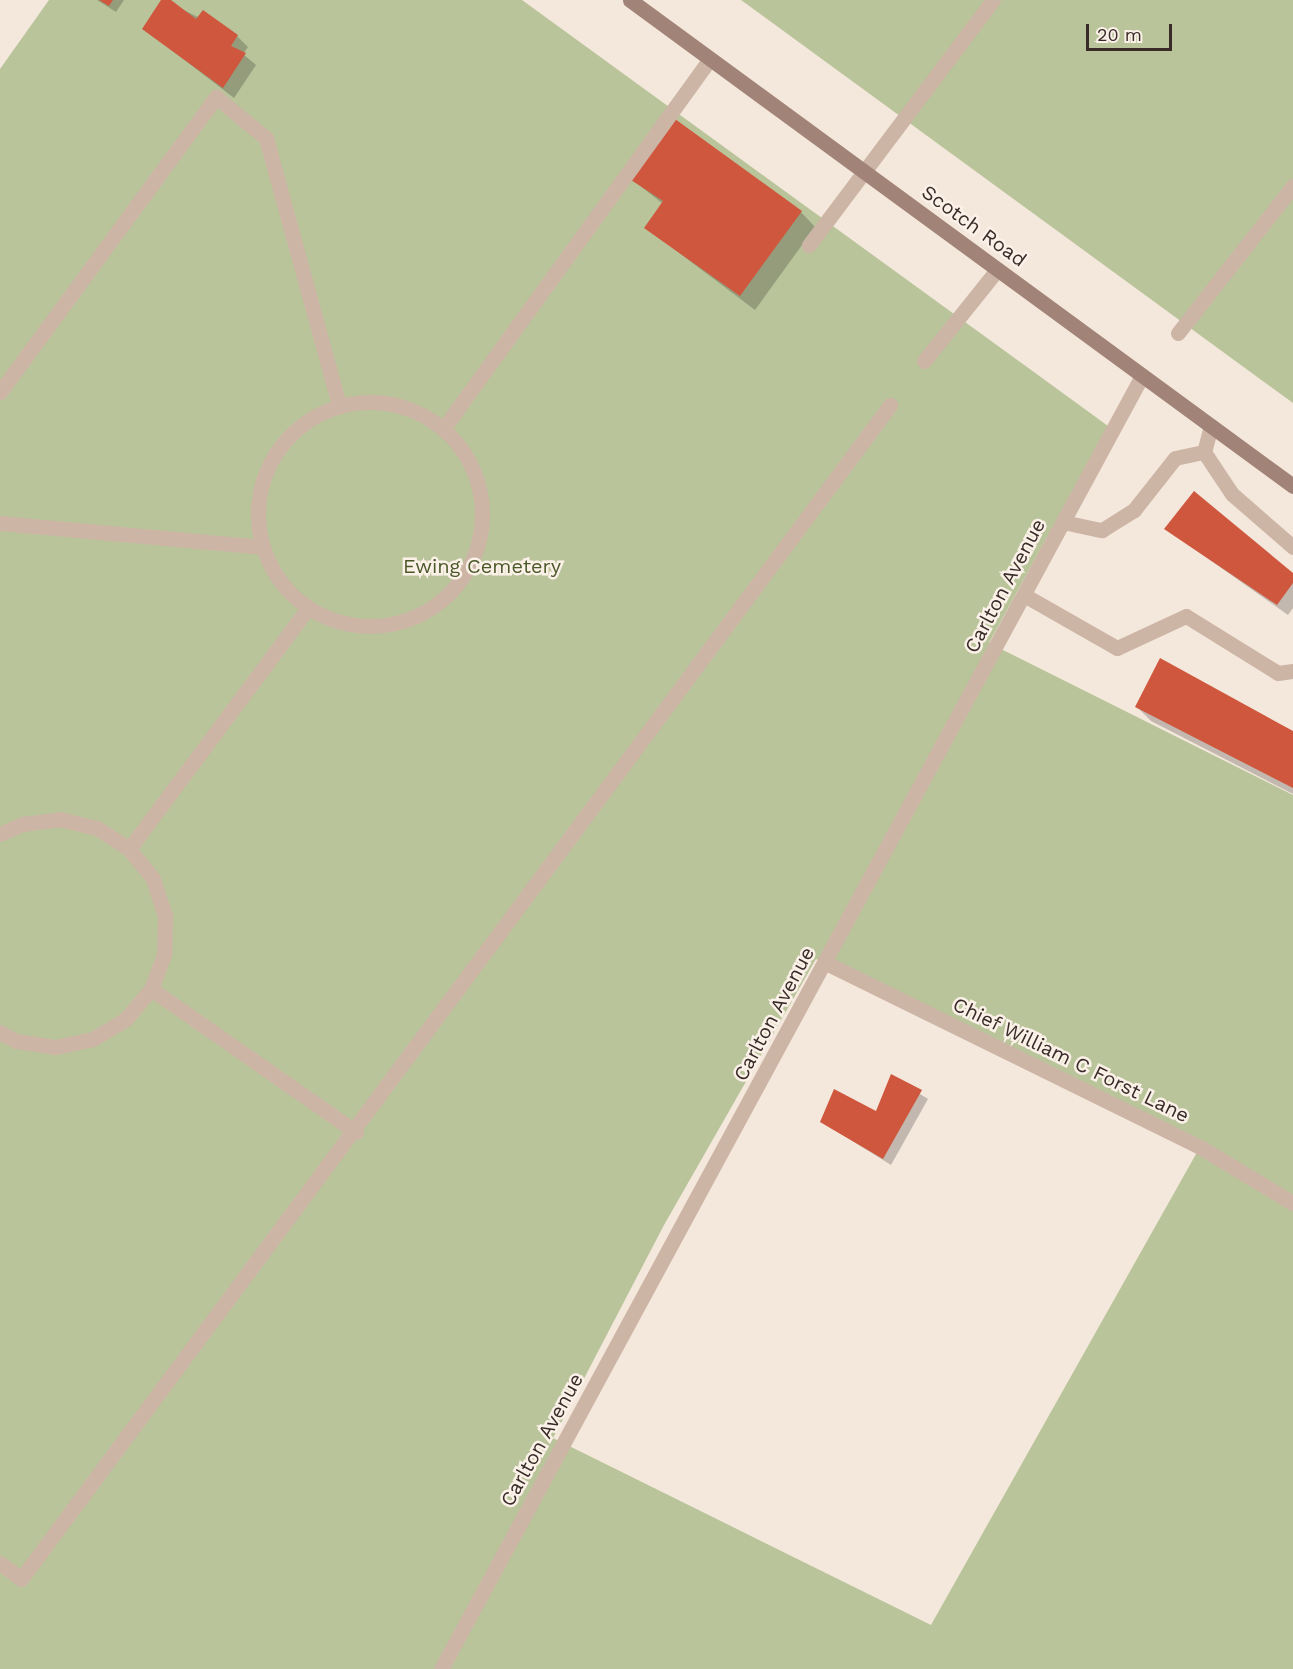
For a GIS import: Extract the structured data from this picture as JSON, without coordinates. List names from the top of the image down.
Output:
{
  "streets": {
    "main road": ["Scotch Road"],
    "street": ["Carlton Avenue", "Chief William C Forst Lane"]
  },
  "crossings": [
    ["Scotch Road", "Carlton Avenue"],
    ["Carlton Avenue", "Chief William C Forst Lane"]
  ],
  "parks": ["Ewing Cemetery"],
  "scale_bar": "20 m"
}
